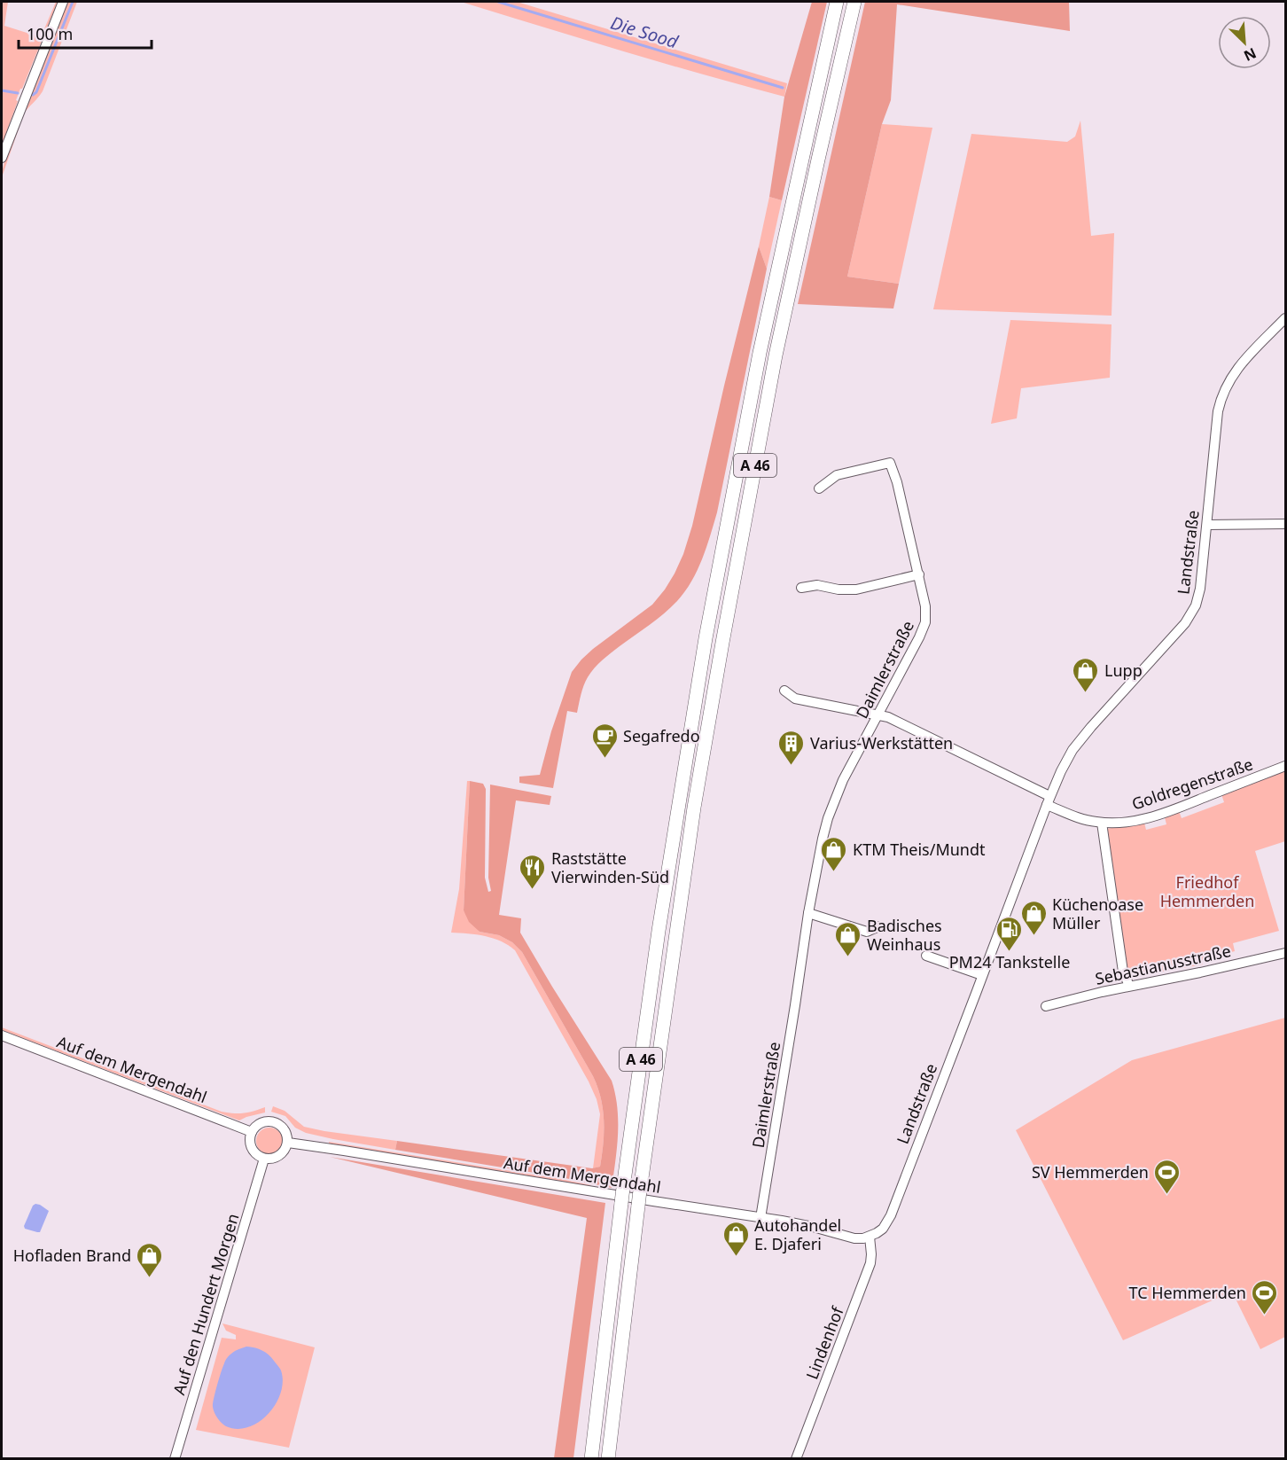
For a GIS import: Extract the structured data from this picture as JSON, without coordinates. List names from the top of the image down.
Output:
{
  "streets": {
    "highway": ["A 46"],
    "street": [
      "Landstraße",
      "Daimlerstraße",
      "Goldregenstraße",
      "Sebastianusstraße",
      "Auf dem Mergendahl",
      "Auf den Hundert Morgen",
      "Lindenhof"
    ]
  },
  "crossings": [
    ["Landstraße", "Goldregenstraße"],
    ["Landstraße", "Auf dem Mergendahl"],
    ["Landstraße", "Lindenhof"],
    ["Daimlerstraße", "Goldregenstraße"],
    ["Daimlerstraße", "Auf dem Mergendahl"],
    ["Auf dem Mergendahl", "Auf den Hundert Morgen"],
    ["Auf dem Mergendahl", "Lindenhof"]
  ],
  "water": ["Die Sood"],
  "parks": ["Friedhof Hemmerden"],
  "places": {
    "shop": [
      "Lupp",
      "KTM Theis/Mundt",
      "Küchenoase Müller",
      "Badisches Weinhaus",
      "Autohandel E. Djaferi",
      "Hofladen Brand"
    ],
    "cafe": ["Segafredo"],
    "building": ["Varius-Werkstätten"],
    "restaurant": ["Raststätte Vierwinden-Süd"],
    "fuel station": ["PM24 Tankstelle"],
    "sports": ["SV Hemmerden", "TC Hemmerden"]
  },
  "scale_bar": "100 m",
  "north": "bottom right"
}
